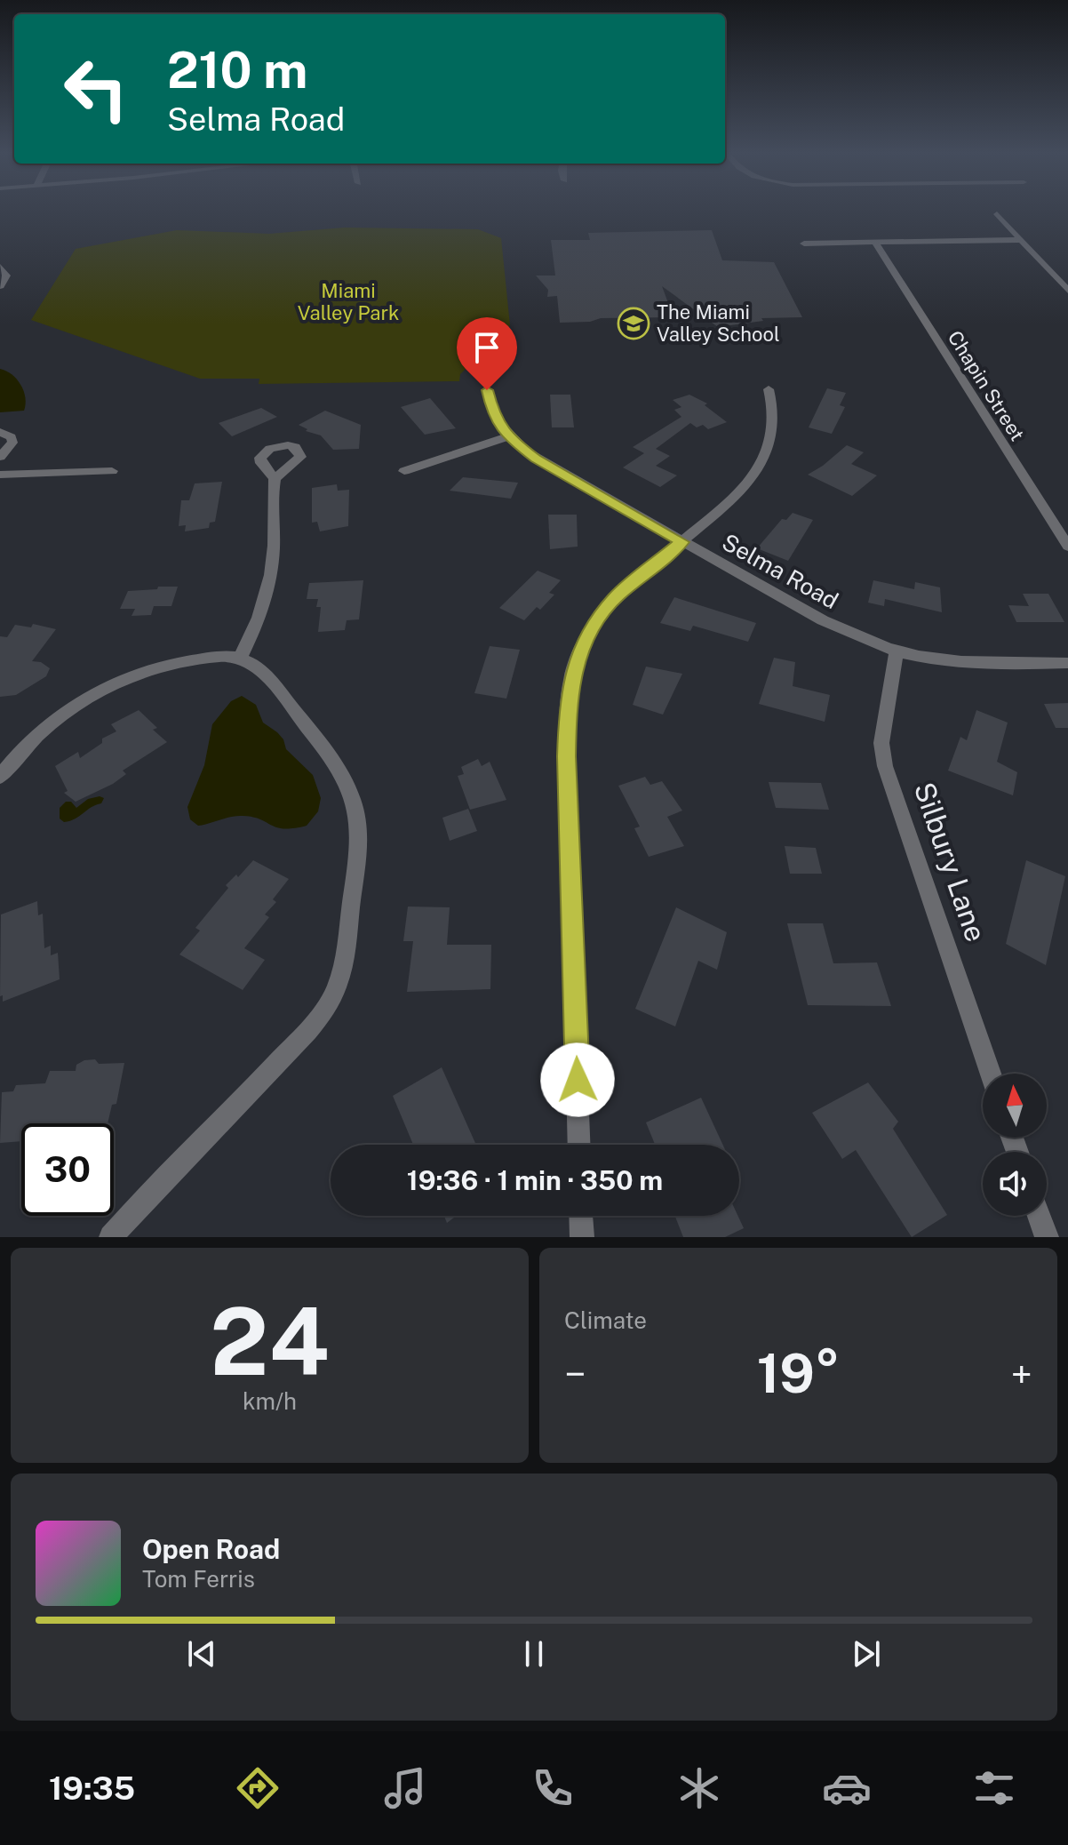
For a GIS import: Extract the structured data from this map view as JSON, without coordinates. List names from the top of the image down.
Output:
{
  "streets": {
    "street": ["Chapin Street", "Selma Road", "Silbury Lane"]
  },
  "crossings": [
    ["Selma Road", "Silbury Lane"]
  ],
  "parks": ["Miami Valley Park"],
  "places": {
    "school or university": ["The Miami Valley School"]
  },
  "north": "top",
  "page": {
    "turn": ["210 m", "Selma Road"],
    "limit": "30",
    "trip": "19:36 · 1 min · 350 m",
    "tile": [
      ["24", "km/h"],
      "Climate"
    ],
    "heat": ["−", "19°", "+"],
    "song": ["Open Road", "Tom Ferris"],
    "tabs": "19:35"
  }
}
